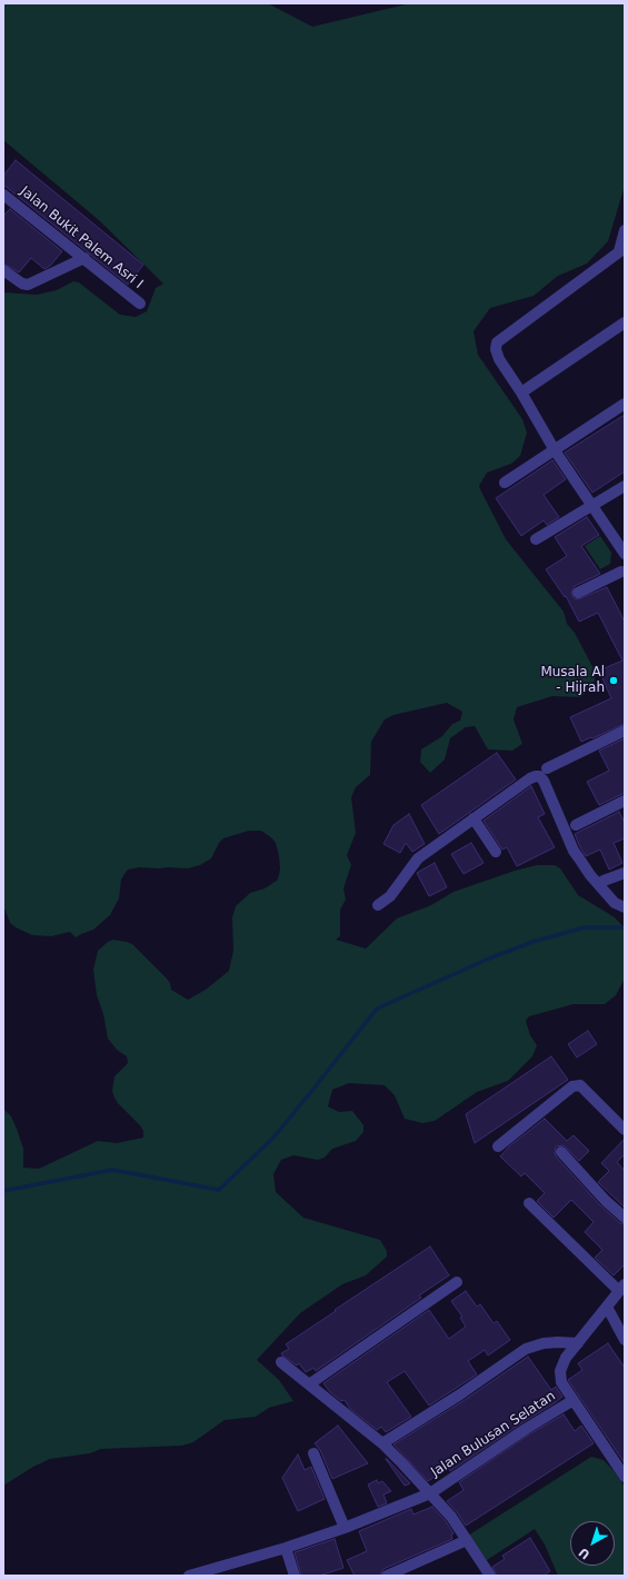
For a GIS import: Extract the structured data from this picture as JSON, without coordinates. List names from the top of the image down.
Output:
{
  "streets": {
    "street": ["Jalan Bukit Palem Asri I", "Jalan Bulusan Selatan"]
  },
  "places": ["Musala Al - Hijrah"],
  "north": "bottom left"
}
